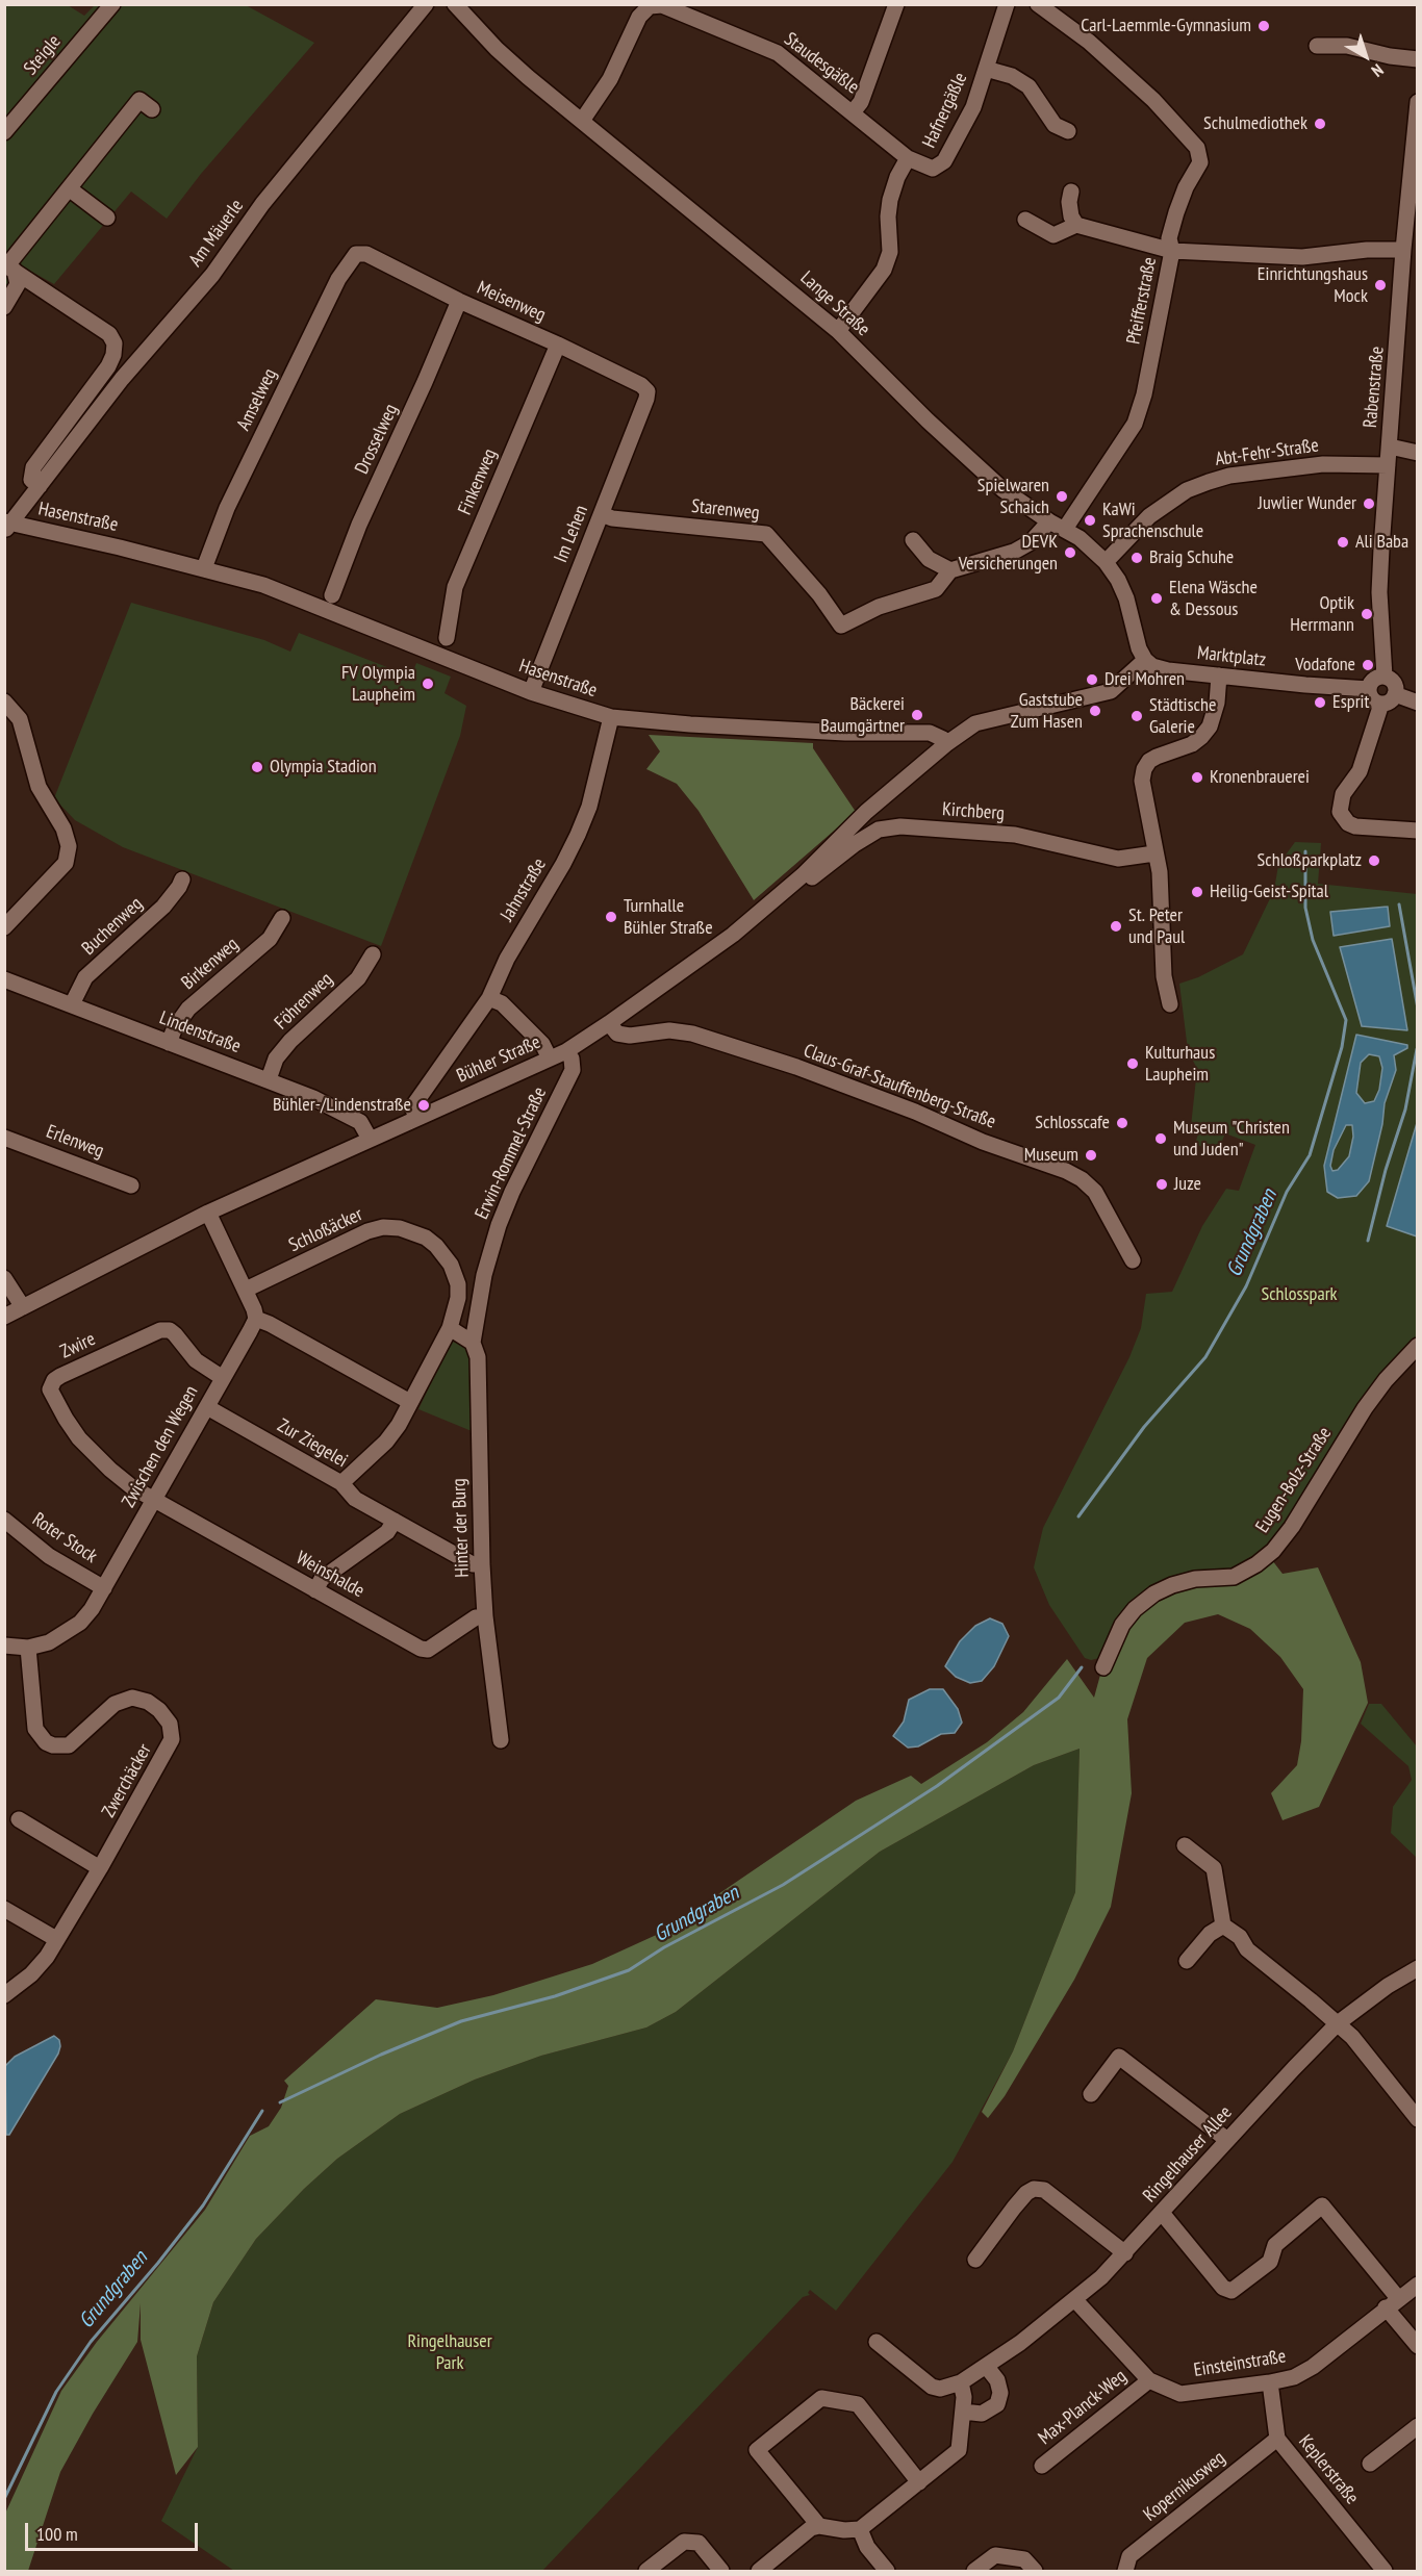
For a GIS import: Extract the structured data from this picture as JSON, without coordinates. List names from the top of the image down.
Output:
{
  "streets": {
    "street": [
      "Steigle",
      "Staudesgäßle",
      "Hafnergäßle",
      "Am Mäuerle",
      "Pfeifferstraße",
      "Meisenweg",
      "Lange Straße",
      "Rabenstraße",
      "Amselweg",
      "Drosselweg",
      "Abt-Fehr-Straße",
      "Finkenweg",
      "Starenweg",
      "Hasenstraße",
      "Im Lehen",
      "Marktplatz",
      "Kirchberg",
      "Jahnstraße",
      "Buchenweg",
      "Birkenweg",
      "Föhrenweg",
      "Lindenstraße",
      "Bühler Straße",
      "Claus-Graf-Stauffenberg-Straße",
      "Erlenweg",
      "Erwin-Rommel-Straße",
      "Schloßäcker",
      "Zwire",
      "Zur Ziegelei",
      "Zwischen den Wegen",
      "Eugen-Bolz-Straße",
      "Hinter der Burg",
      "Roter Stock",
      "Weinshalde",
      "Zwerchäcker",
      "Ringelhauser Allee",
      "Einsteinstraße",
      "Max-Planck-Weg",
      "Keplerstraße",
      "Kopernikusweg"
    ]
  },
  "crossings": [
    ["Staudesgäßle", "Hafnergäßle"],
    ["Staudesgäßle", "Lange Straße"],
    ["Hafnergäßle", "Lange Straße"],
    ["Am Mäuerle", "Hasenstraße"],
    ["Pfeifferstraße", "Lange Straße"],
    ["Pfeifferstraße", "Rabenstraße"],
    ["Meisenweg", "Amselweg"],
    ["Meisenweg", "Drosselweg"],
    ["Meisenweg", "Finkenweg"],
    ["Meisenweg", "Im Lehen"],
    ["Lange Straße", "Abt-Fehr-Straße"],
    ["Lange Straße", "Marktplatz"],
    ["Rabenstraße", "Abt-Fehr-Straße"],
    ["Rabenstraße", "Marktplatz"],
    ["Amselweg", "Hasenstraße"],
    ["Starenweg", "Im Lehen"],
    ["Hasenstraße", "Im Lehen"],
    ["Hasenstraße", "Jahnstraße"],
    ["Hasenstraße", "Bühler Straße"],
    ["Kirchberg", "Bühler Straße"],
    ["Jahnstraße", "Bühler Straße"],
    ["Buchenweg", "Lindenstraße"],
    ["Birkenweg", "Lindenstraße"],
    ["Föhrenweg", "Lindenstraße"],
    ["Lindenstraße", "Bühler Straße"],
    ["Bühler Straße", "Claus-Graf-Stauffenberg-Straße"],
    ["Bühler Straße", "Erwin-Rommel-Straße"],
    ["Erwin-Rommel-Straße", "Hinter der Burg"],
    ["Zwire", "Zwischen den Wegen"],
    ["Zwire", "Weinshalde"],
    ["Zur Ziegelei", "Zwischen den Wegen"],
    ["Zur Ziegelei", "Hinter der Burg"],
    ["Zwischen den Wegen", "Roter Stock"],
    ["Zwischen den Wegen", "Weinshalde"],
    ["Zwischen den Wegen", "Zwerchäcker"],
    ["Hinter der Burg", "Weinshalde"],
    ["Ringelhauser Allee", "Einsteinstraße"],
    ["Einsteinstraße", "Max-Planck-Weg"],
    ["Einsteinstraße", "Keplerstraße"],
    ["Keplerstraße", "Kopernikusweg"]
  ],
  "water": ["Grundgraben"],
  "parks": ["Schlosspark", "Ringelhauser Park"],
  "places": [
    "Carl-Laemmle-Gymnasium",
    "Schulmediothek",
    "Einrichtungshaus Mock",
    "Spielwaren Schaich",
    "Juwlier Wunder",
    "KaWi Sprachenschule",
    "Ali Baba",
    "DEVK Versicherungen",
    "Braig Schuhe",
    "Elena Wäsche & Dessous",
    "Optik Herrmann",
    "Vodafone",
    "Drei Mohren",
    "FV Olympia Laupheim",
    "Esprit",
    "Gaststube Zum Hasen",
    "Bäckerei Baumgärtner",
    "Städtische Galerie",
    "Olympia Stadion",
    "Kronenbrauerei",
    "Schloßparkplatz",
    "Heilig-Geist-Spital",
    "Turnhalle Bühler Straße",
    "St. Peter und Paul",
    "Kulturhaus Laupheim",
    "Bühler-/Lindenstraße",
    "Schlosscafe",
    "Museum \"Christen und Juden\"",
    "Museum",
    "Juze"
  ],
  "scale_bar": "100 m",
  "north": "bottom right"
}
